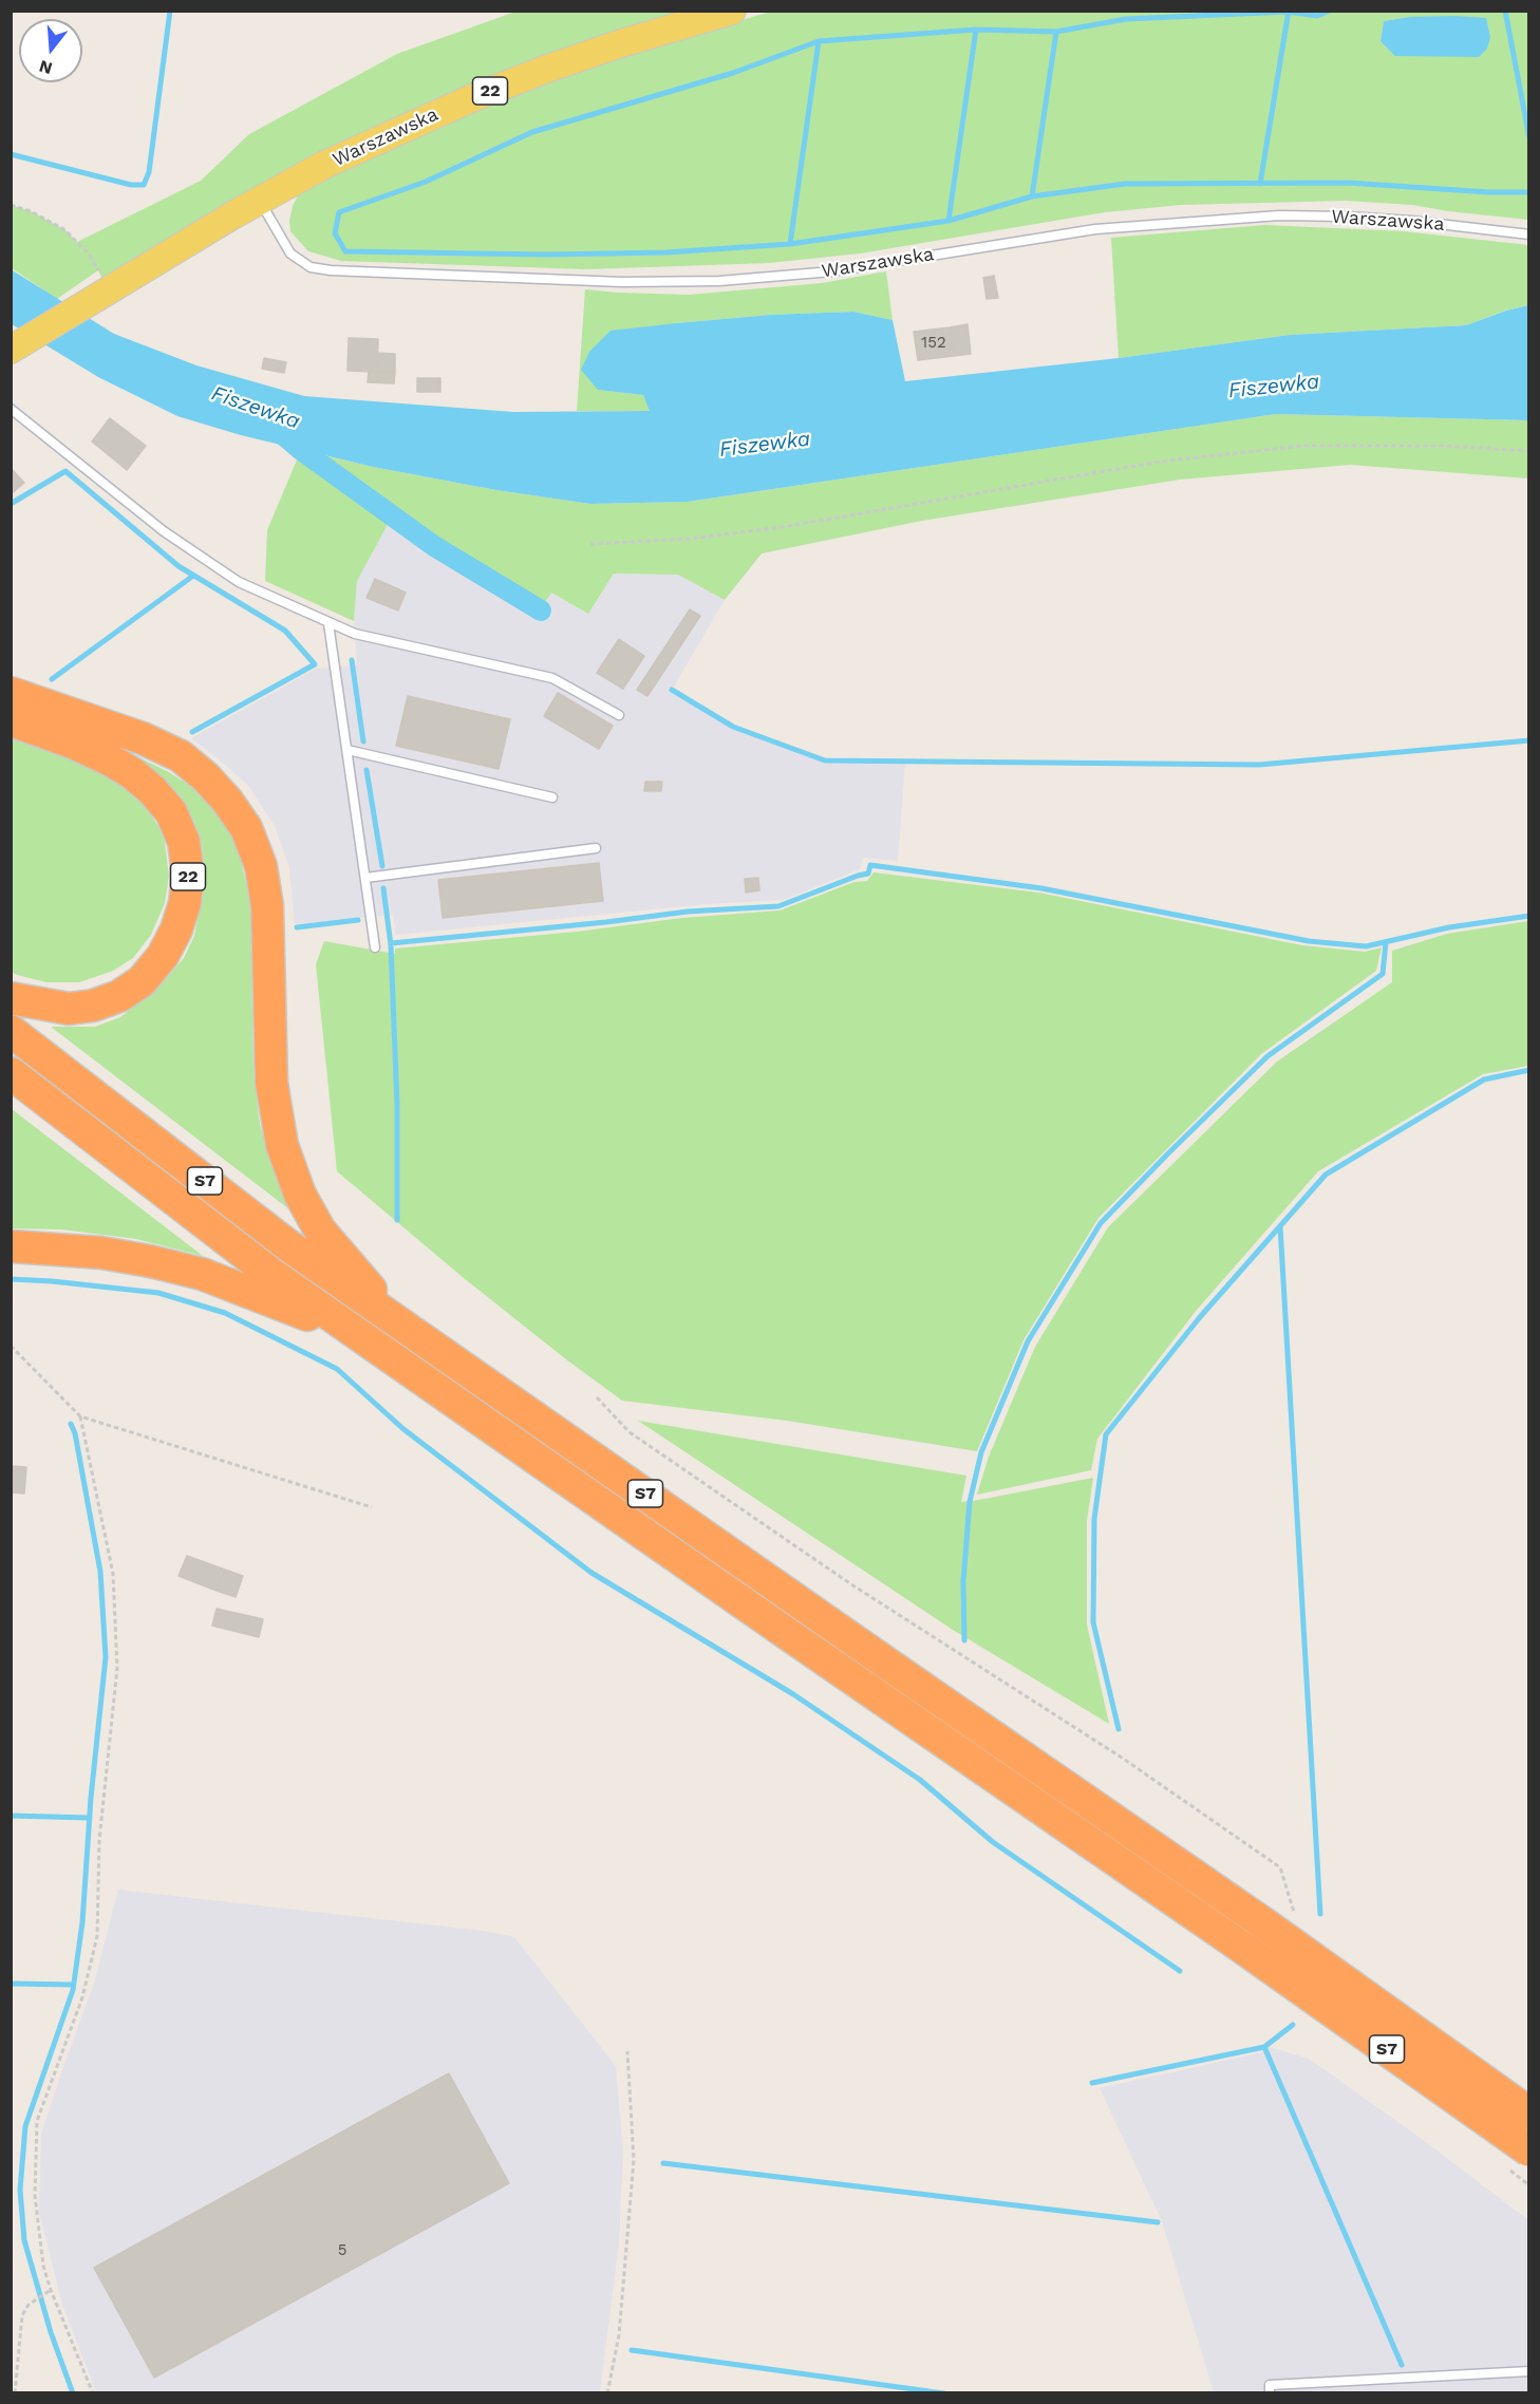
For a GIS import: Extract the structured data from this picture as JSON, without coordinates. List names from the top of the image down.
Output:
{
  "streets": {
    "highway": ["22", "S7"],
    "main road": ["Warszawska"]
  },
  "water": ["Fiszewka"],
  "house_numbers": ["152", "5"],
  "north": "bottom"
}
